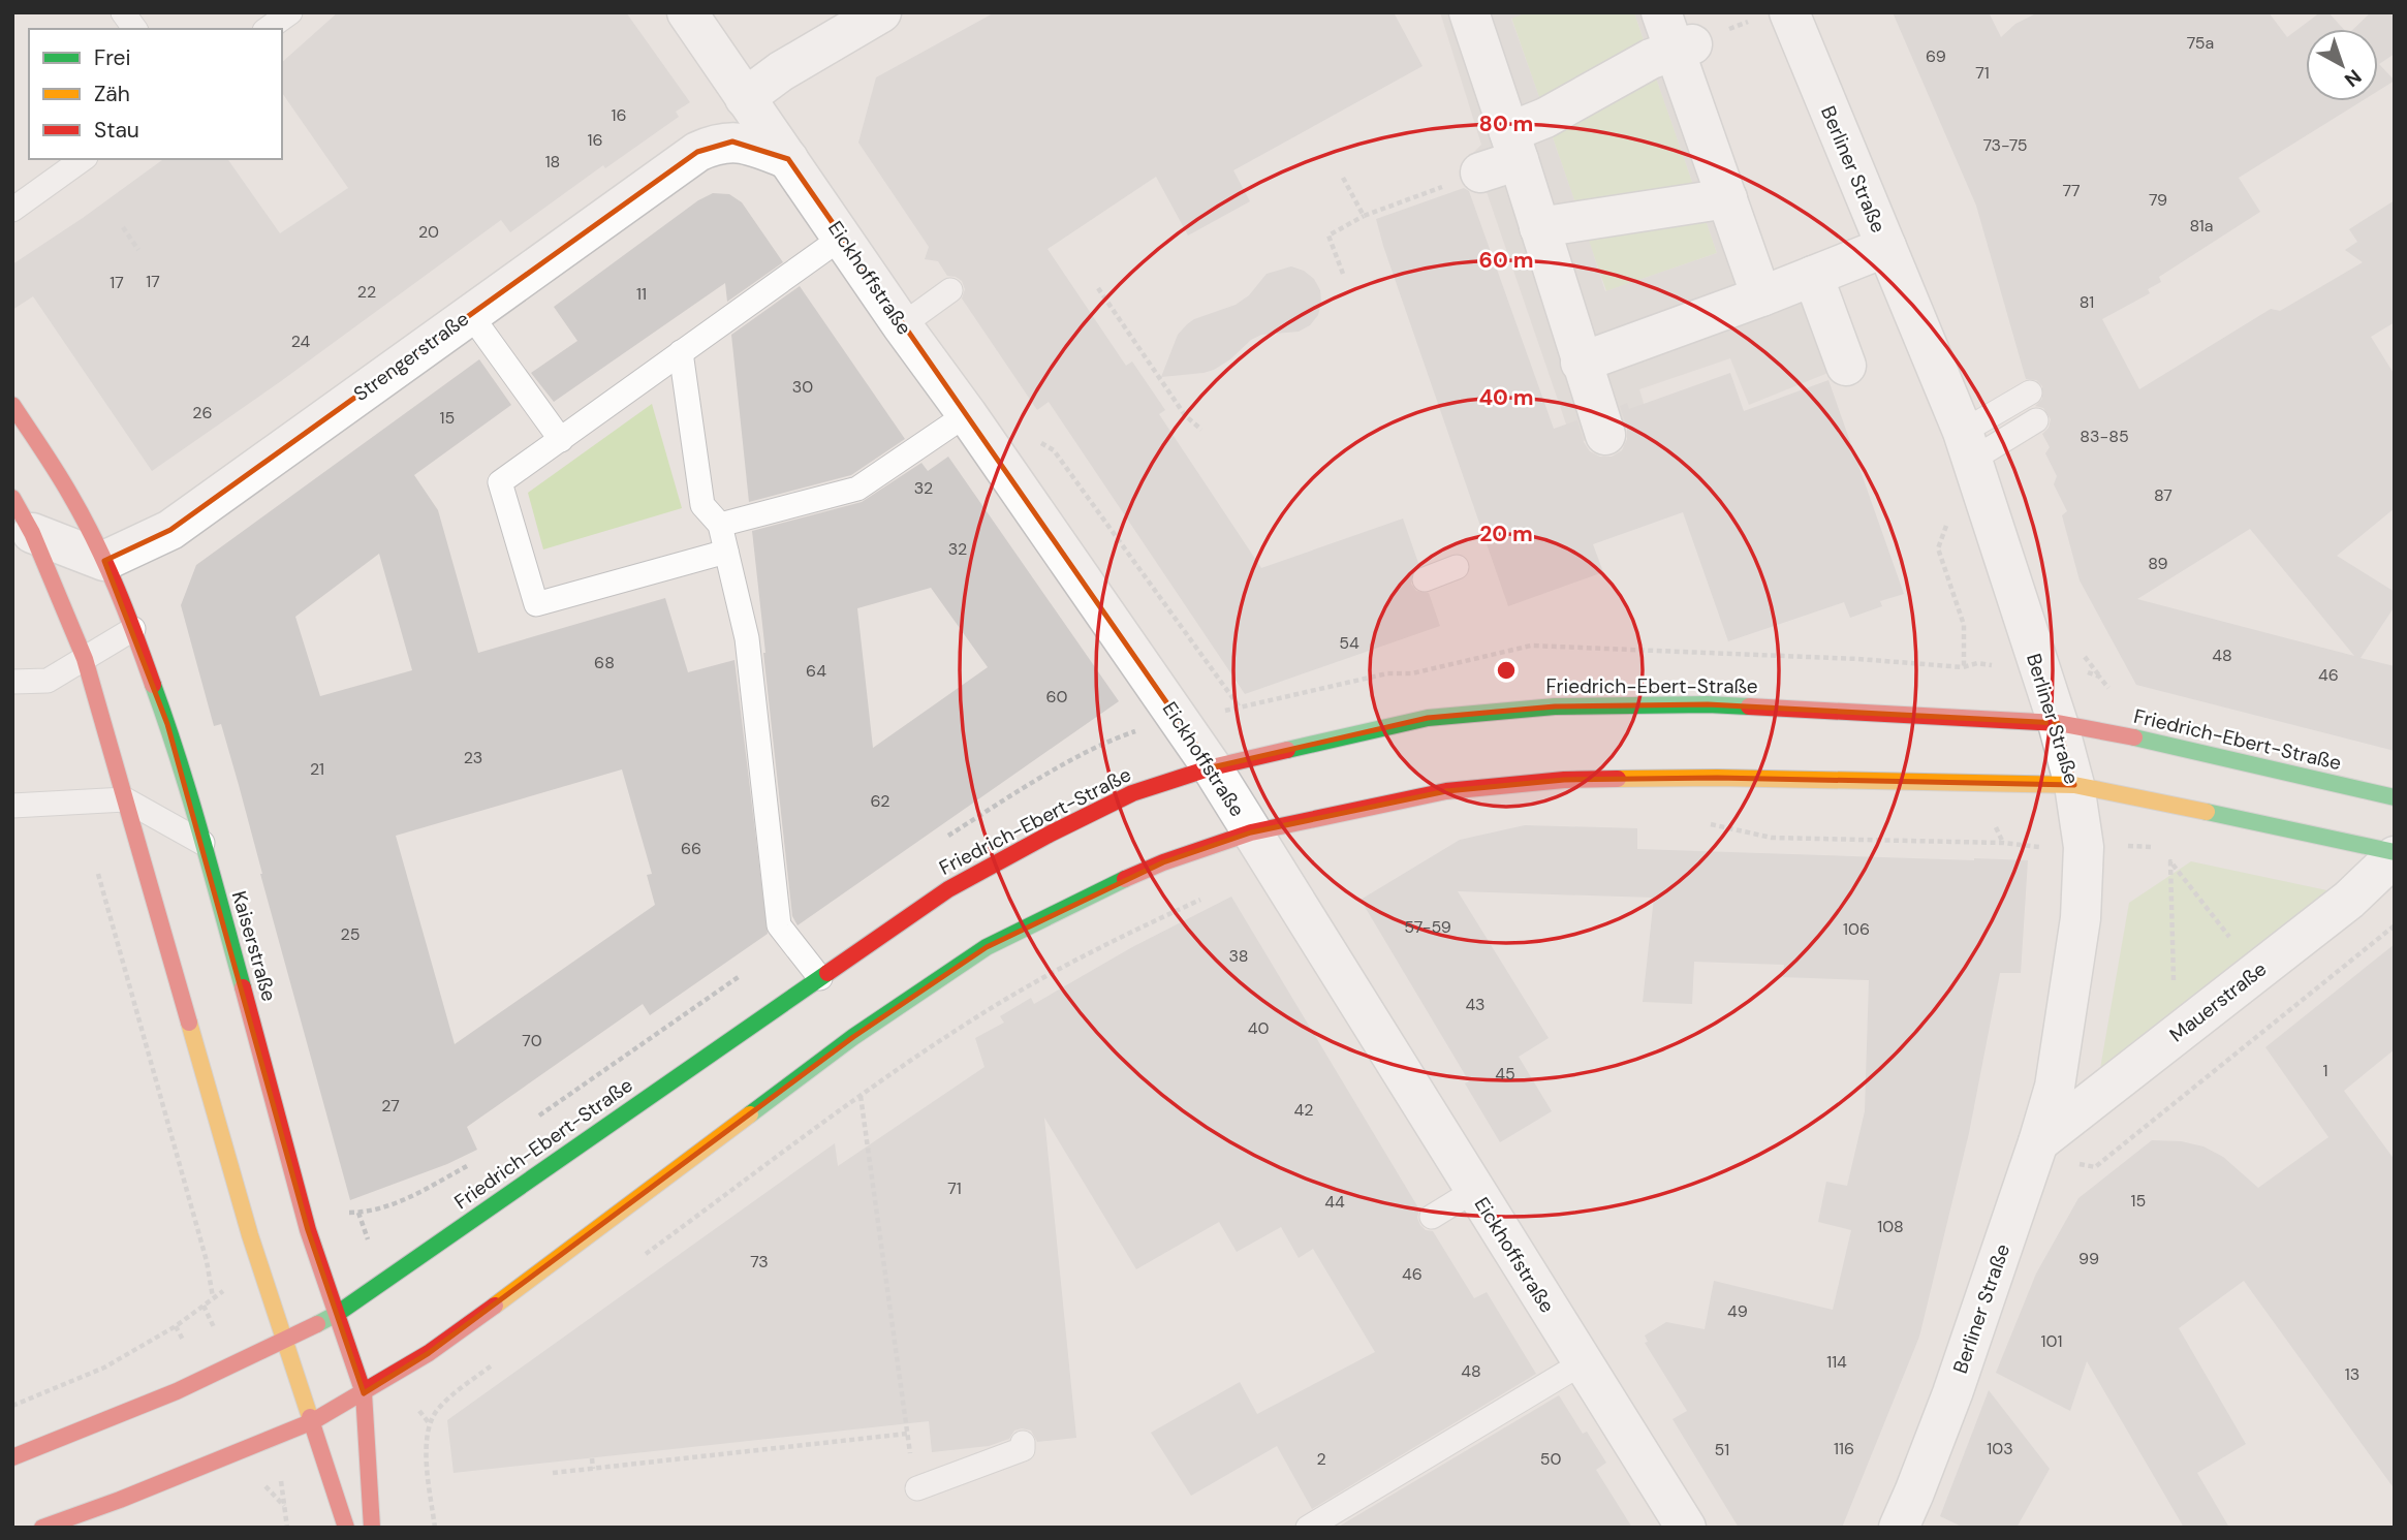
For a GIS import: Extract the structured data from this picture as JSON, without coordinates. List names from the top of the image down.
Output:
{
  "streets": {
    "main road": ["Friedrich-Ebert-Straße", "Kaiserstraße"],
    "street": [
      "Berliner Straße",
      "Eickhoffstraße",
      "Strengerstraße",
      "Mauerstraße"
    ]
  },
  "crossings": [
    ["Berliner Straße", "Friedrich-Ebert-Straße"],
    ["Berliner Straße", "Mauerstraße"],
    ["Eickhoffstraße", "Strengerstraße"],
    ["Eickhoffstraße", "Friedrich-Ebert-Straße"],
    ["Strengerstraße", "Kaiserstraße"],
    ["Friedrich-Ebert-Straße", "Kaiserstraße"]
  ],
  "house_numbers": [
    "75a",
    "69",
    "71",
    "16",
    "16",
    "73-75",
    "18",
    "77",
    "79",
    "81a",
    "20",
    "17",
    "17",
    "22",
    "11",
    "81",
    "24",
    "30",
    "26",
    "15",
    "83-85",
    "32",
    "87",
    "32",
    "89",
    "54",
    "48",
    "68",
    "64",
    "46",
    "60",
    "23",
    "21",
    "62",
    "66",
    "57-59",
    "106",
    "25",
    "38",
    "43",
    "40",
    "70",
    "1",
    "45",
    "27",
    "42",
    "71",
    "15",
    "44",
    "108",
    "99",
    "73",
    "46",
    "49",
    "101",
    "114",
    "48",
    "13",
    "116",
    "103",
    "51",
    "2",
    "50"
  ],
  "legend": ["Frei", "Zäh", "Stau"],
  "north": "bottom right",
  "rings": [
    "80 m",
    "60 m",
    "40 m",
    "20 m"
  ]
}
